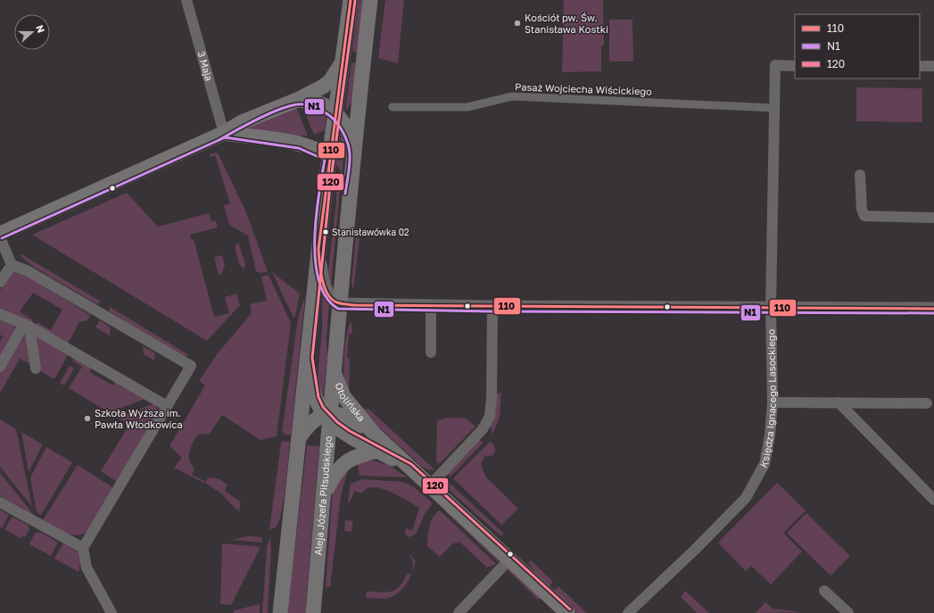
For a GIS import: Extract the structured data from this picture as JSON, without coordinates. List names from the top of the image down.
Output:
{
  "streets": {
    "main road": ["Otolińska", "Aleja Józefa Piłsudskiego"],
    "street": ["3 Maja", "Pasaż Wojciecha Wiścickiego", "Księdza Ignacego Lasockiego"]
  },
  "crossings": [
    ["Pasaż Wojciecha Wiścickiego", "Księdza Ignacego Lasockiego"],
    ["Otolińska", "Aleja Józefa Piłsudskiego"]
  ],
  "places": ["Kościół pw. Św. Stanisława Kostki", "Stanisławówka 02", "Szkoła Wyższa im. Pawła Włodkowica"],
  "lines": ["transit line 110", "transit line 120", "transit line N1"],
  "legend": ["110", "N1", "120"],
  "north": "right"
}
